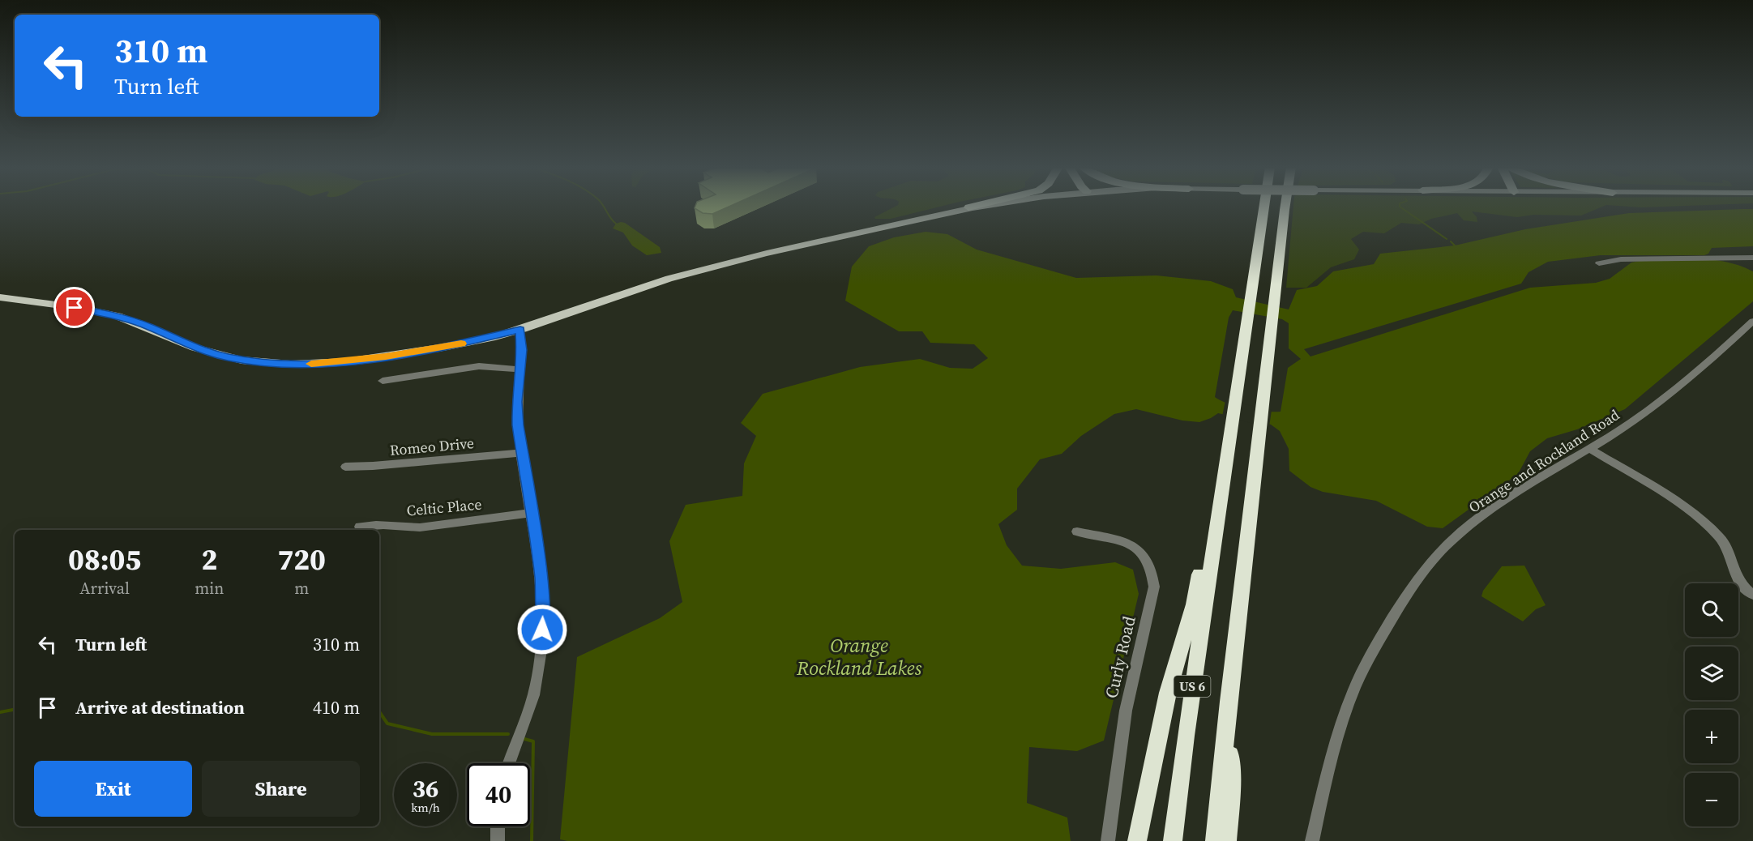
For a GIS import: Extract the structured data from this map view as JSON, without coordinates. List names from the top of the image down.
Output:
{
  "streets": {
    "highway": ["US 6"],
    "street": [
      "Romeo Drive",
      "Orange and Rockland Road",
      "Celtic Place",
      "Curly Road"
    ]
  },
  "water": ["Orange Rockland Lakes"],
  "page": {
    "turn": ["310 m", "Turn left"],
    "eta": [
      "08:05",
      "Arrival",
      "2",
      "min",
      "720",
      "m"
    ],
    "map_buttons": ["+", "−"],
    "list": [
      {
        "name": "Turn left",
        "value": "310 m"
      },
      {
        "name": "Arrive at destination",
        "value": "410 m"
      }
    ],
    "buttons": ["Exit", "Share"],
    "speed": "36 km/h",
    "limit": "40"
  }
}
